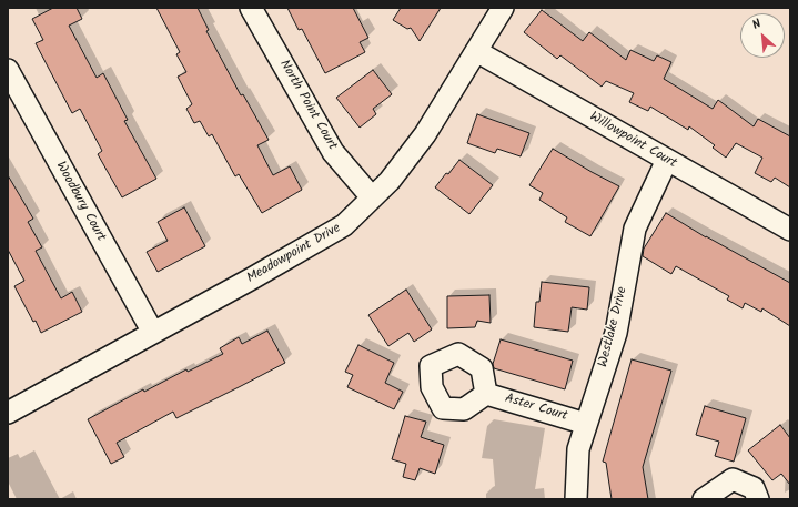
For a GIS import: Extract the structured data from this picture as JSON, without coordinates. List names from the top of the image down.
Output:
{
  "streets": {
    "street": [
      "North Point Court",
      "Willowpoint Court",
      "Woodbury Court",
      "Meadowpoint Drive",
      "Westlake Drive",
      "Aster Court"
    ]
  },
  "crossings": [
    ["North Point Court", "Meadowpoint Drive"],
    ["Willowpoint Court", "Meadowpoint Drive"],
    ["Willowpoint Court", "Westlake Drive"],
    ["Woodbury Court", "Meadowpoint Drive"],
    ["Westlake Drive", "Aster Court"]
  ],
  "north": "top left"
}
